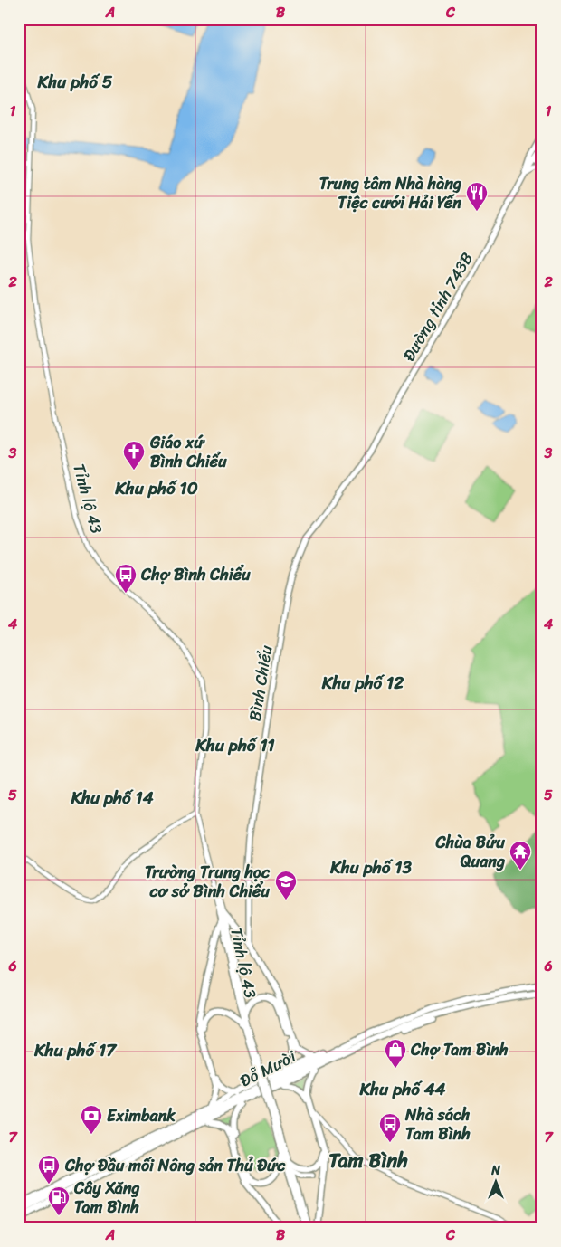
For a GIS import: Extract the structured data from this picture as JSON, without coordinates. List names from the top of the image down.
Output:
{
  "streets": {
    "highway": ["Đỗ Mười"],
    "main road": ["Đường tỉnh 743B", "Tỉnh lộ 43", "Bình Chiểu"]
  },
  "crossings": [
    ["Đường tỉnh 743B", "Bình Chiểu"]
  ],
  "districts": [
    "Khu phố 5",
    "Khu phố 10",
    "Khu phố 12",
    "Khu phố 11",
    "Khu phố 14",
    "Khu phố 13",
    "Khu phố 17",
    "Khu phố 44",
    "Tam Bình"
  ],
  "places": {
    "restaurant": ["Trung tâm Nhà hàng Tiệc cưới Hải Yến"],
    "church": ["Giáo xứ Bình Chiểu"],
    "bus stop": ["Chợ Bình Chiểu", "Nhà sách Tam Bình", "Chợ Đầu mối Nông sản Thủ Đức"],
    "temple": ["Chùa Bửu Quang"],
    "school or university": ["Trường Trung học cơ sở Bình Chiểu"],
    "shop": ["Chợ Tam Bình"],
    "bank": ["Eximbank"],
    "fuel station": ["Cây Xăng Tam Bình"]
  },
  "north": "top",
  "grid": {
    "columns": ["A", "B", "C"],
    "rows": [
      "1",
      "2",
      "3",
      "4",
      "5",
      "6",
      "7"
    ]
  }
}
